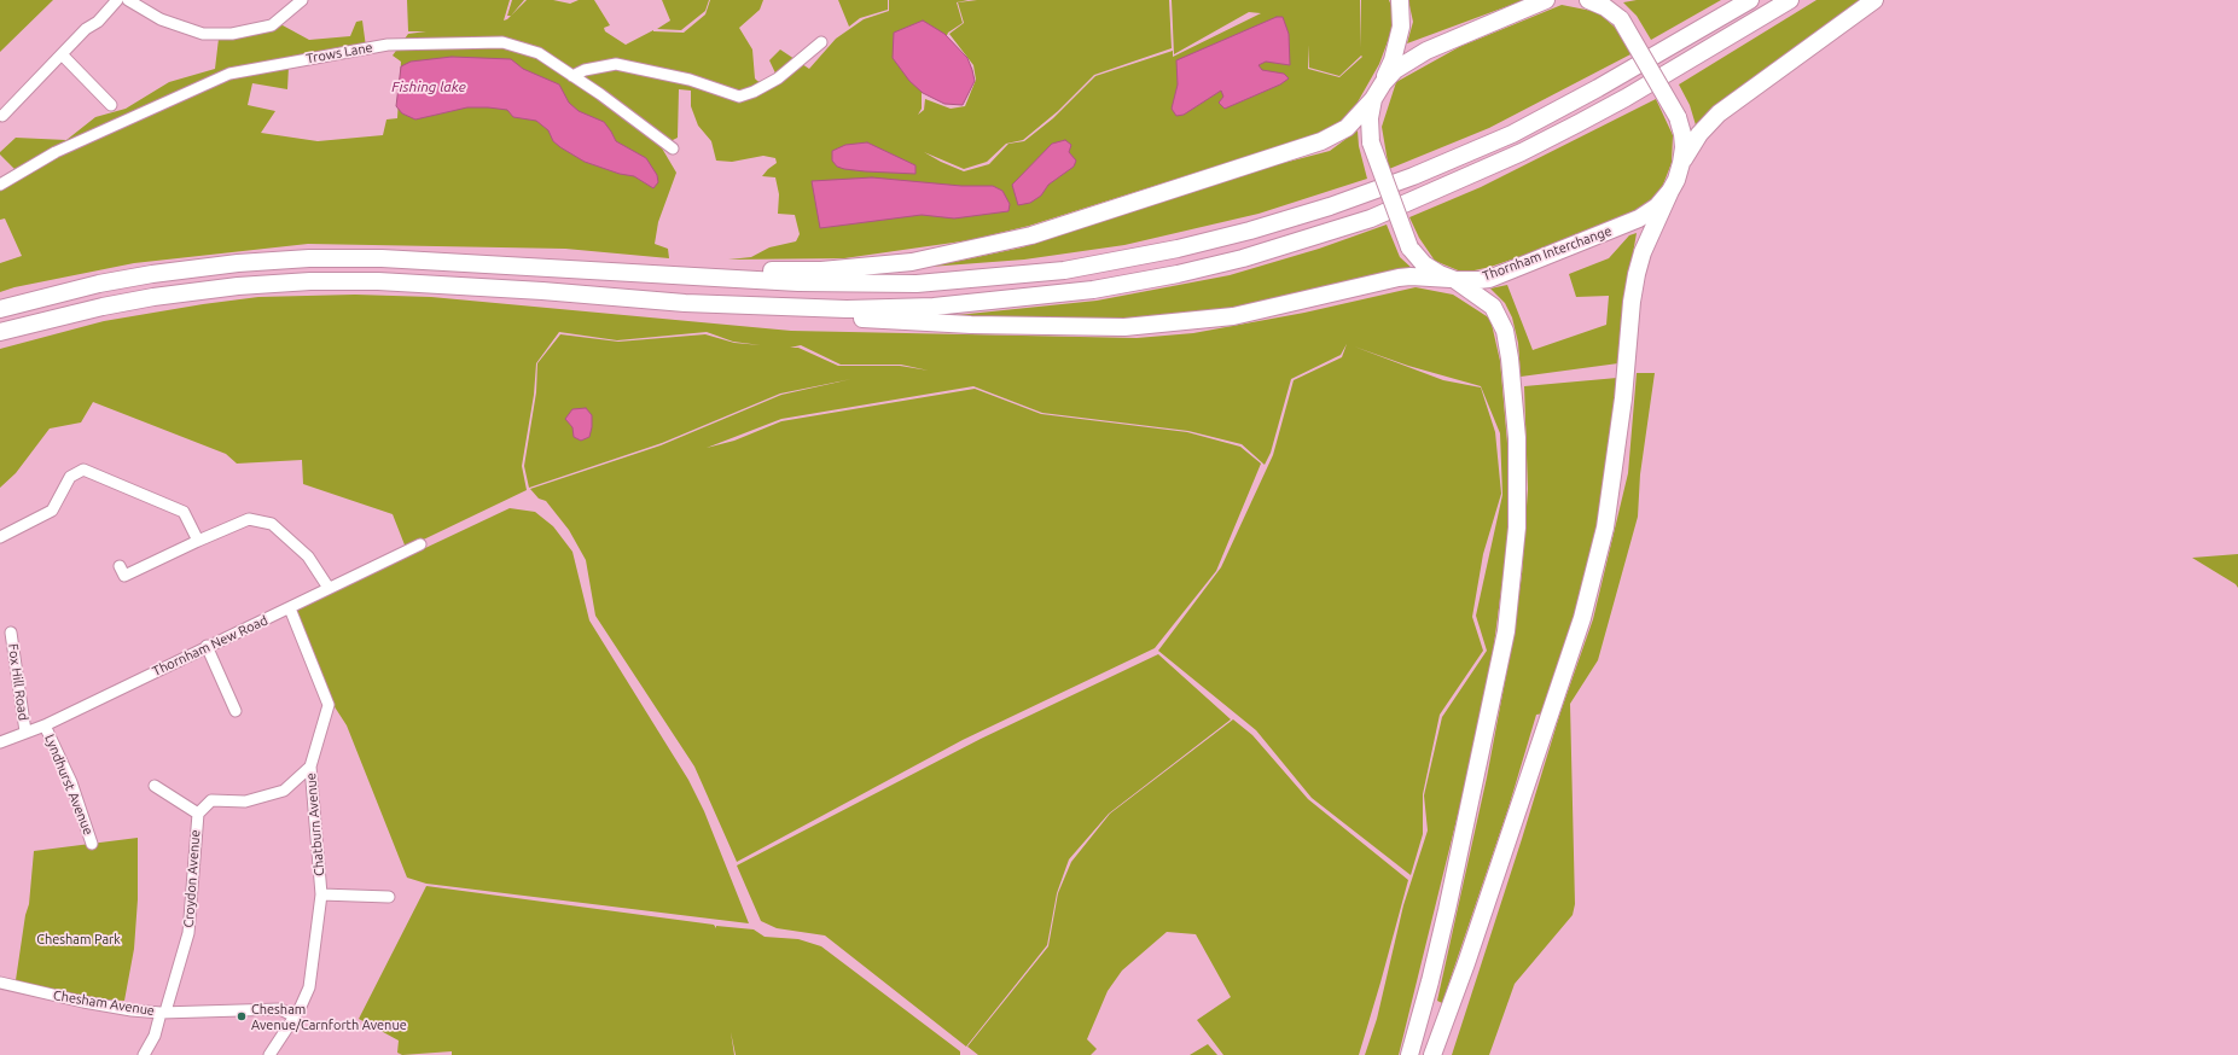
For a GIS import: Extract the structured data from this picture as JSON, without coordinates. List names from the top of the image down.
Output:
{
  "streets": {
    "highway": ["Thornham Interchange"],
    "street": [
      "Trows Lane",
      "Thornham New Road",
      "Fox Hill Road",
      "Lyndhurst Avenue",
      "Chatburn Avenue",
      "Croydon Avenue",
      "Chesham Avenue"
    ]
  },
  "crossings": [
    ["Thornham New Road", "Fox Hill Road"],
    ["Thornham New Road", "Lyndhurst Avenue"],
    ["Thornham New Road", "Chatburn Avenue"],
    ["Chatburn Avenue", "Croydon Avenue"],
    ["Chatburn Avenue", "Chesham Avenue"],
    ["Croydon Avenue", "Chesham Avenue"]
  ],
  "water": ["Fishing lake"],
  "parks": ["Chesham Park"],
  "places": ["Chesham Avenue/Carnforth Avenue"]
}
